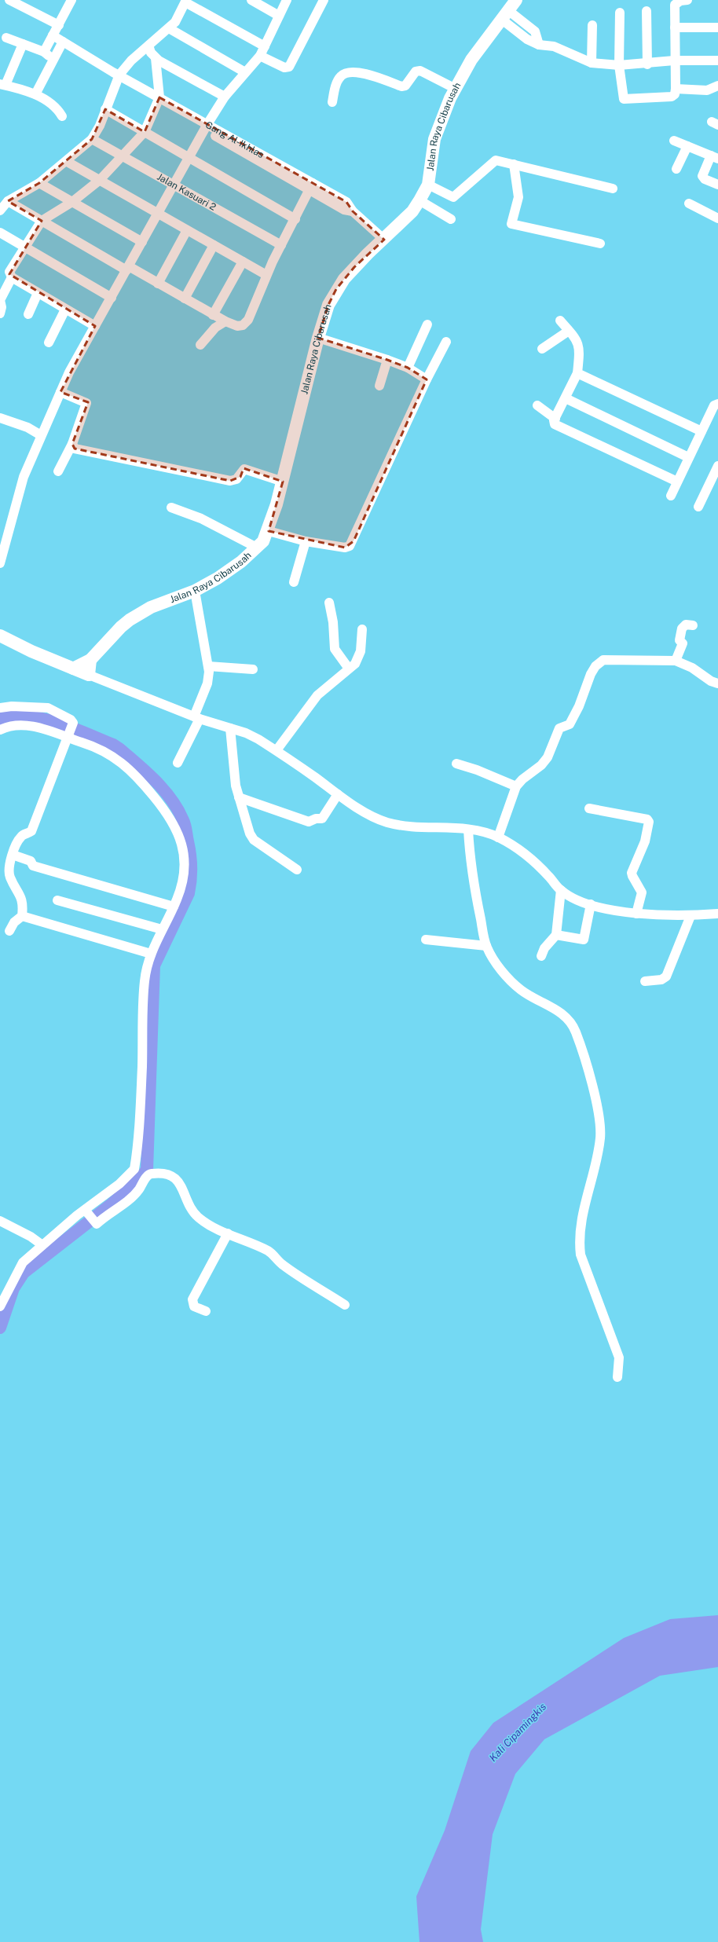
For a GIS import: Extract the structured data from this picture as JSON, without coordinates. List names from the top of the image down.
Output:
{
  "streets": {
    "main road": ["Jalan Raya Cibarusah"],
    "street": ["Gang Al-Ikhlas", "Jalan Kasuari 2"]
  },
  "crossings": [
    ["Jalan Raya Cibarusah", "Gang Al-Ikhlas"]
  ],
  "water": ["Kali Cipamingkis"]
}
